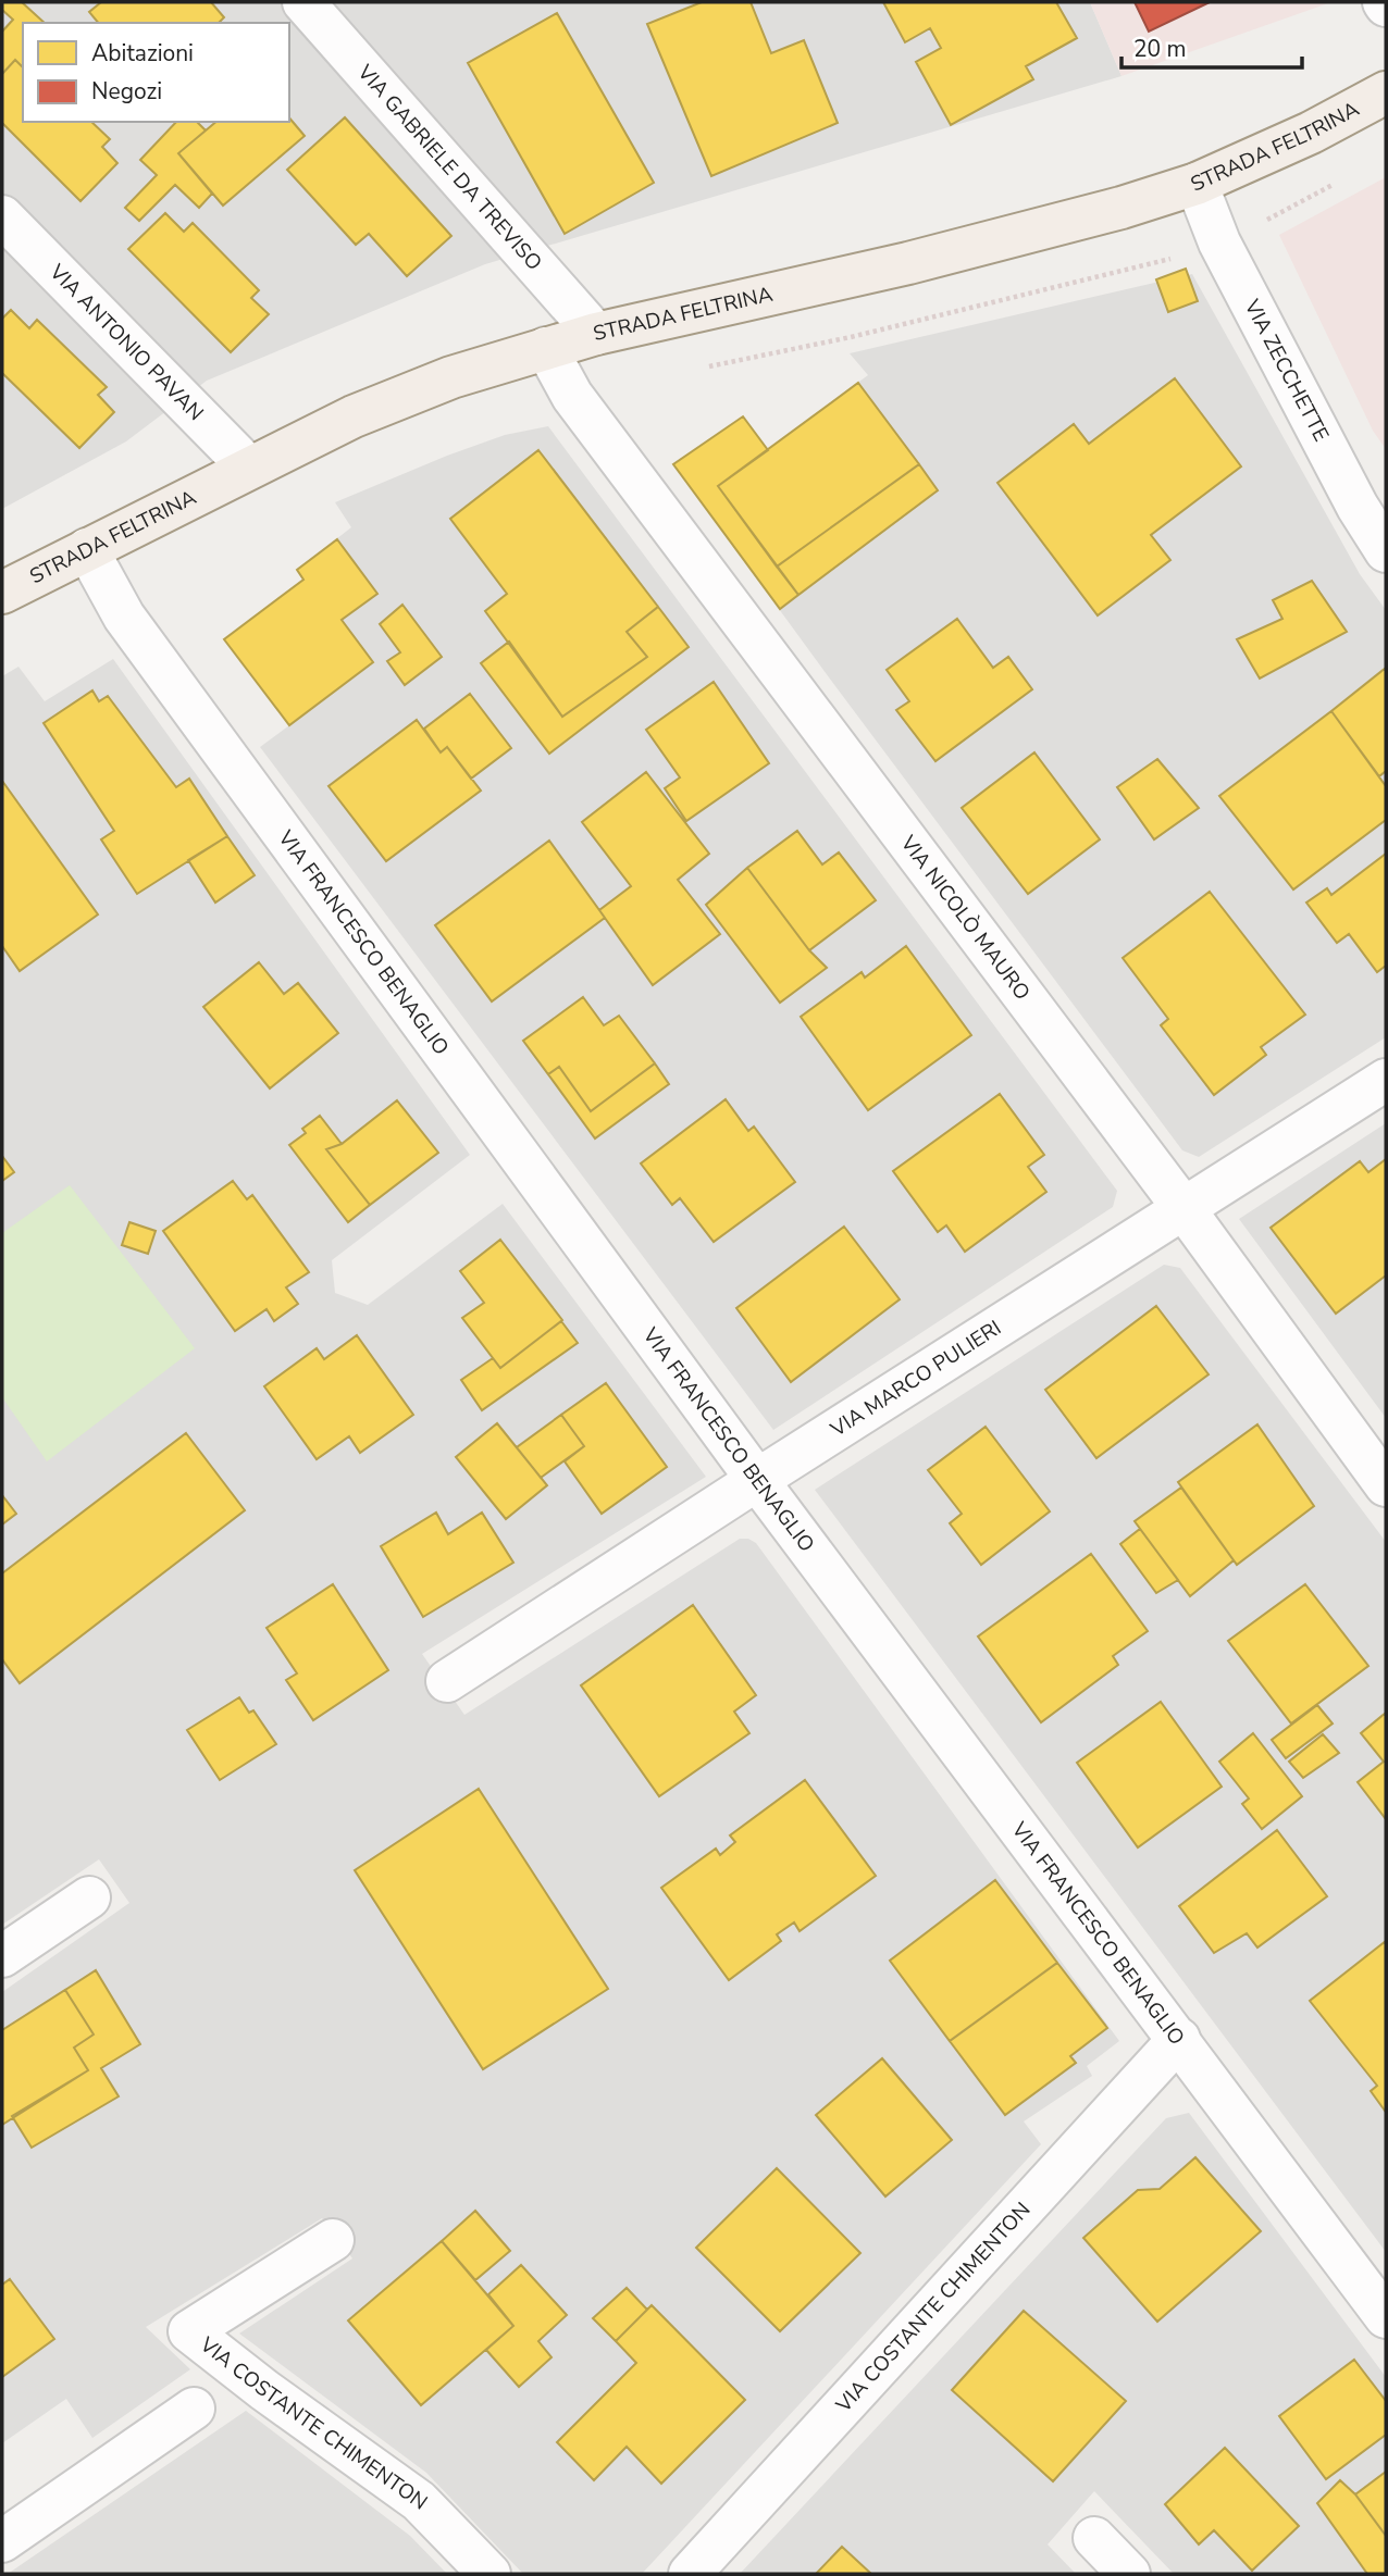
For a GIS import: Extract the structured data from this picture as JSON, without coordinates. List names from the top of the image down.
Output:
{
  "streets": {
    "main road": ["STRADA FELTRINA"],
    "street": [
      "VIA GABRIELE DA TREVISO",
      "VIA ANTONIO PAVAN",
      "VIA ZECCHETTE",
      "VIA NICOLÒ MAURO",
      "VIA FRANCESCO BENAGLIO",
      "VIA MARCO PULIERI",
      "VIA COSTANTE CHIMENTON"
    ]
  },
  "crossings": [
    ["STRADA FELTRINA", "VIA GABRIELE DA TREVISO"],
    ["STRADA FELTRINA", "VIA ANTONIO PAVAN"],
    ["STRADA FELTRINA", "VIA ZECCHETTE"],
    ["STRADA FELTRINA", "VIA NICOLÒ MAURO"],
    ["STRADA FELTRINA", "VIA FRANCESCO BENAGLIO"],
    ["VIA NICOLÒ MAURO", "VIA MARCO PULIERI"],
    ["VIA FRANCESCO BENAGLIO", "VIA MARCO PULIERI"],
    ["VIA FRANCESCO BENAGLIO", "VIA COSTANTE CHIMENTON"]
  ],
  "legend": ["Abitazioni", "Negozi"],
  "scale_bar": "20 m"
}
